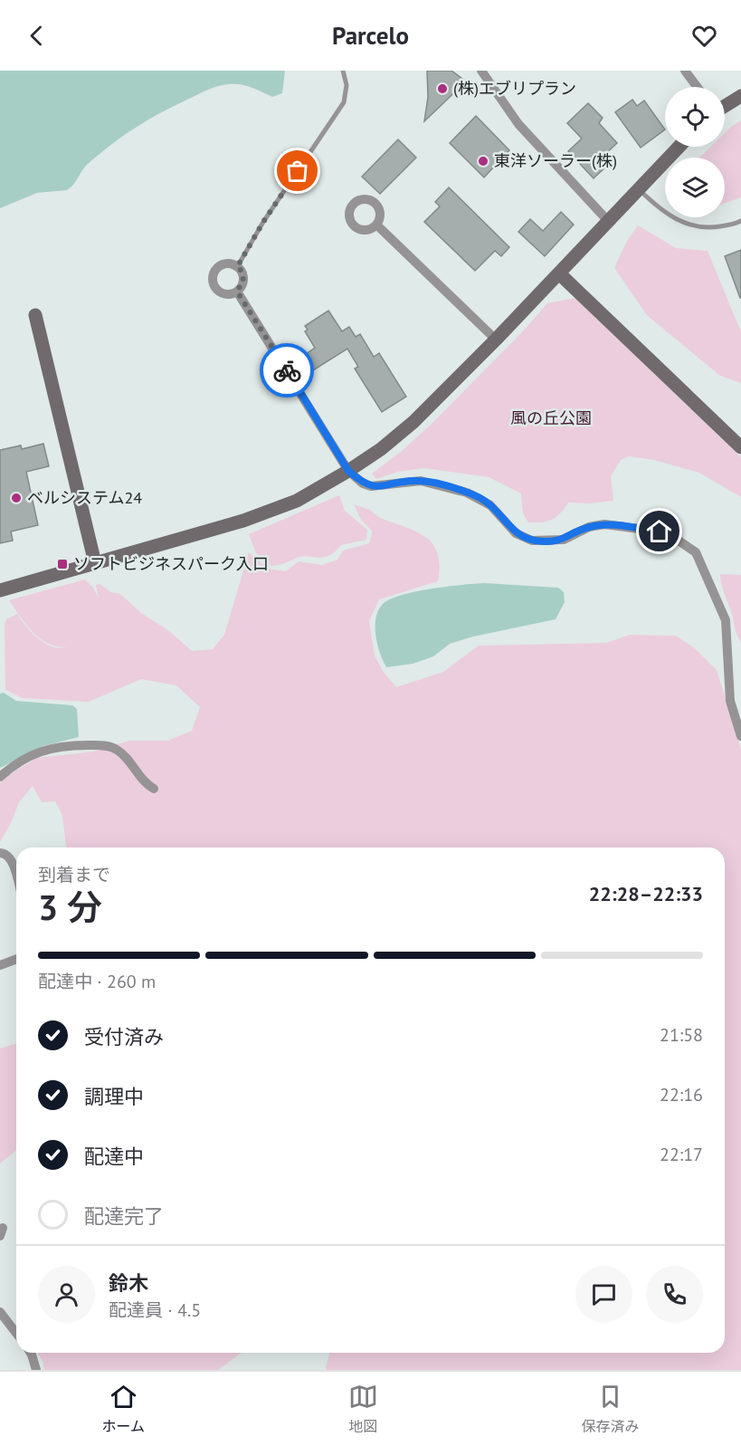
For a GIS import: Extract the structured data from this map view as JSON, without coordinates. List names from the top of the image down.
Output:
{
  "parks": ["風の丘公園"],
  "places": {
    "other": ["(株)エブリプラン", "東洋ソーラー(株)", "ベルシステム24"],
    "transit": ["ソフトビジネスパーク入口"]
  },
  "page": {
    "header": "Parcelo",
    "heading": ["3 分", "到着まで", "22:28–22:33"],
    "panel": ["鈴木", "配達員 · 4.5"],
    "bar": "配達中 · 260 m",
    "list": [
      ["受付済み", "21:58"],
      ["調理中", "22:16"],
      ["配達中", "22:17"],
      "配達完了"
    ],
    "tabs": ["ホーム", "地図", "保存済み"]
  }
}
